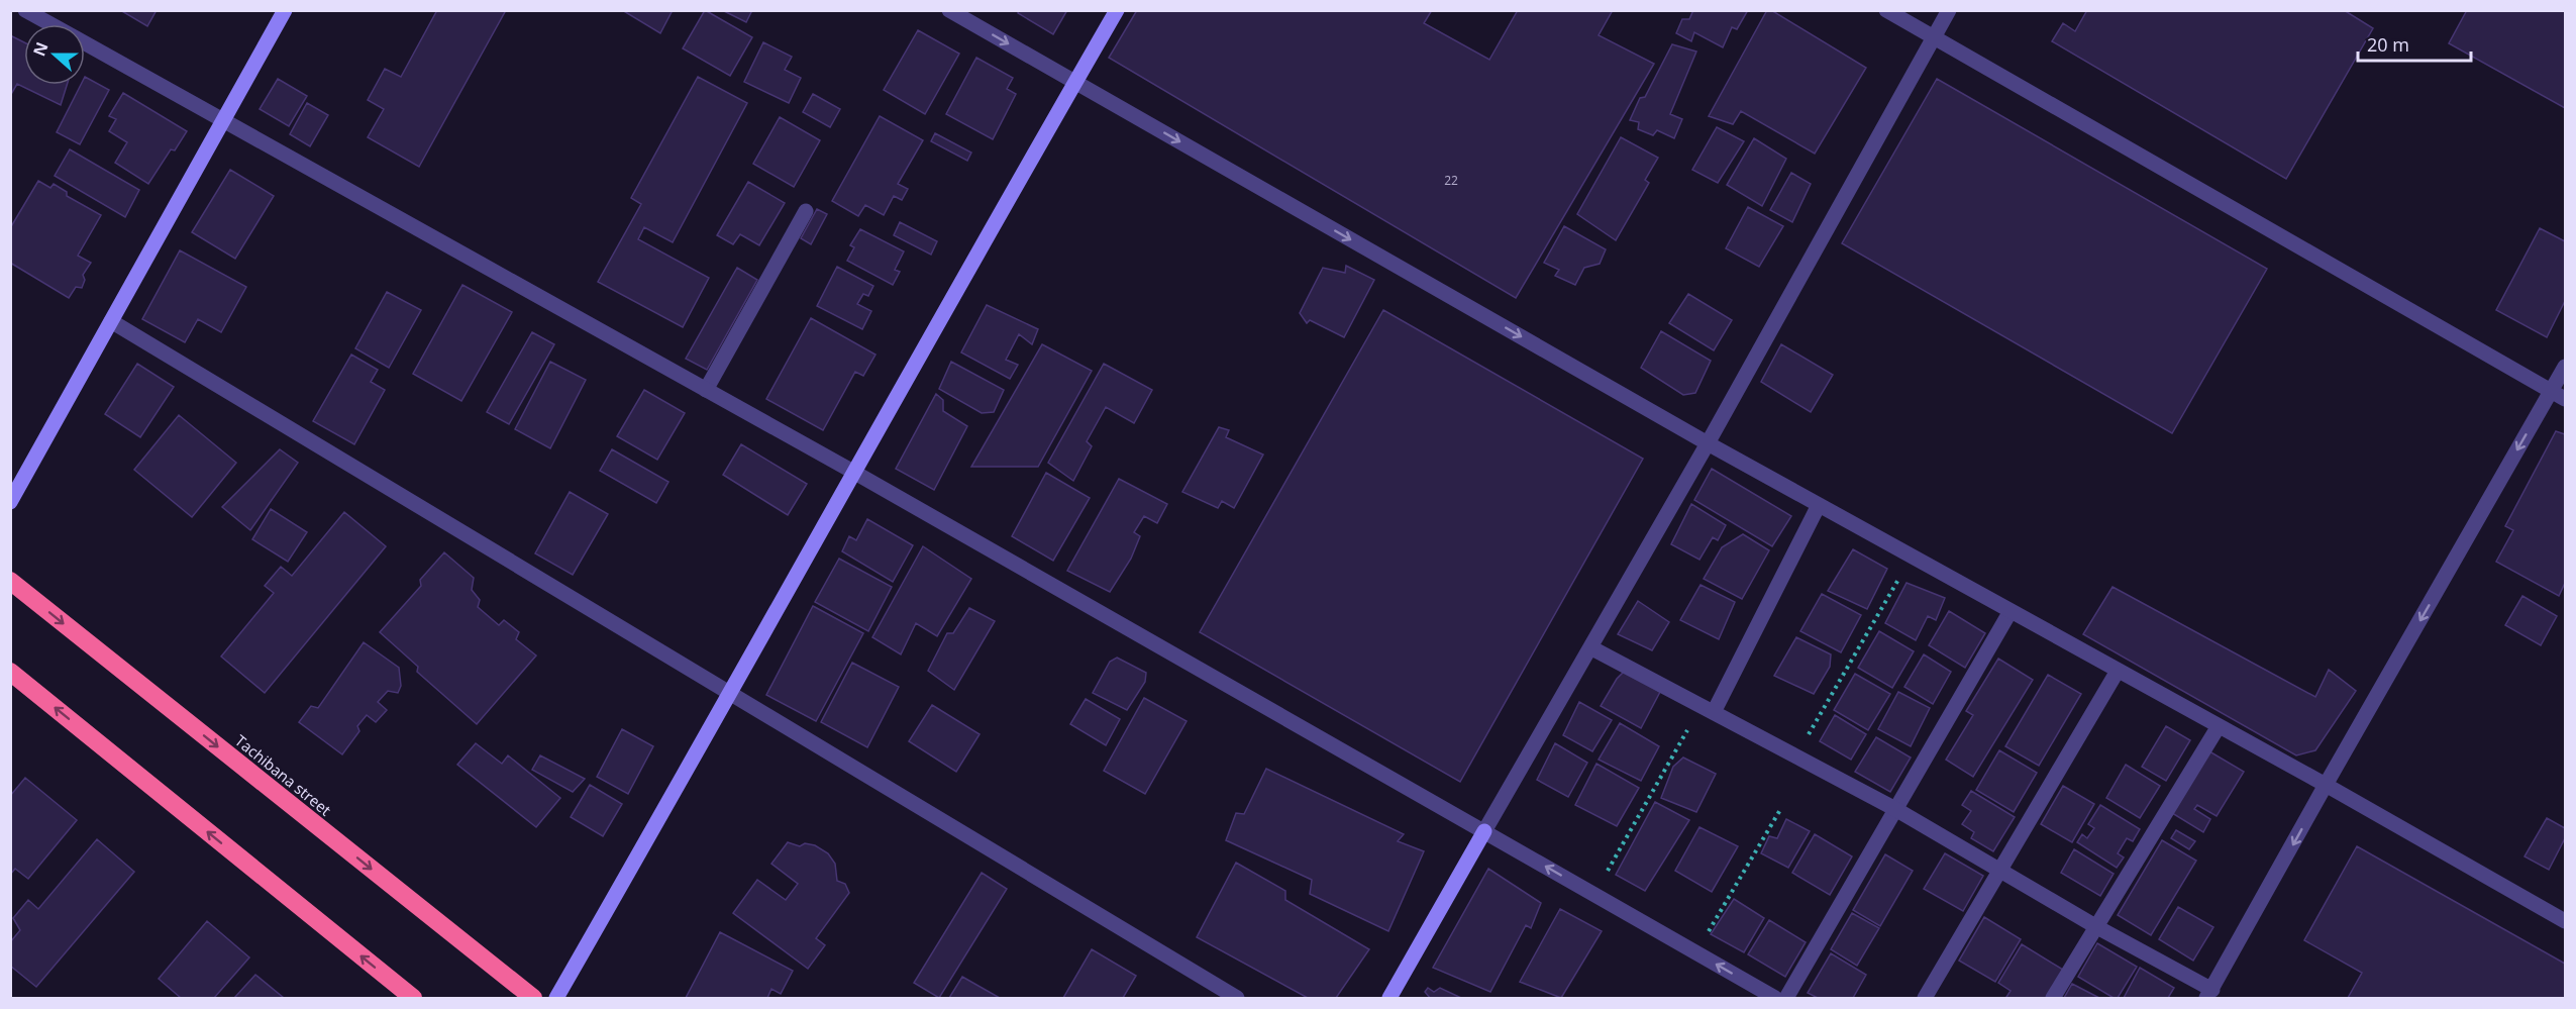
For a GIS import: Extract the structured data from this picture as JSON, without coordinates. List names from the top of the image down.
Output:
{
  "streets": {
    "highway": ["Tachibana street"]
  },
  "house_numbers": ["22"],
  "scale_bar": "20 m",
  "north": "left"
}
